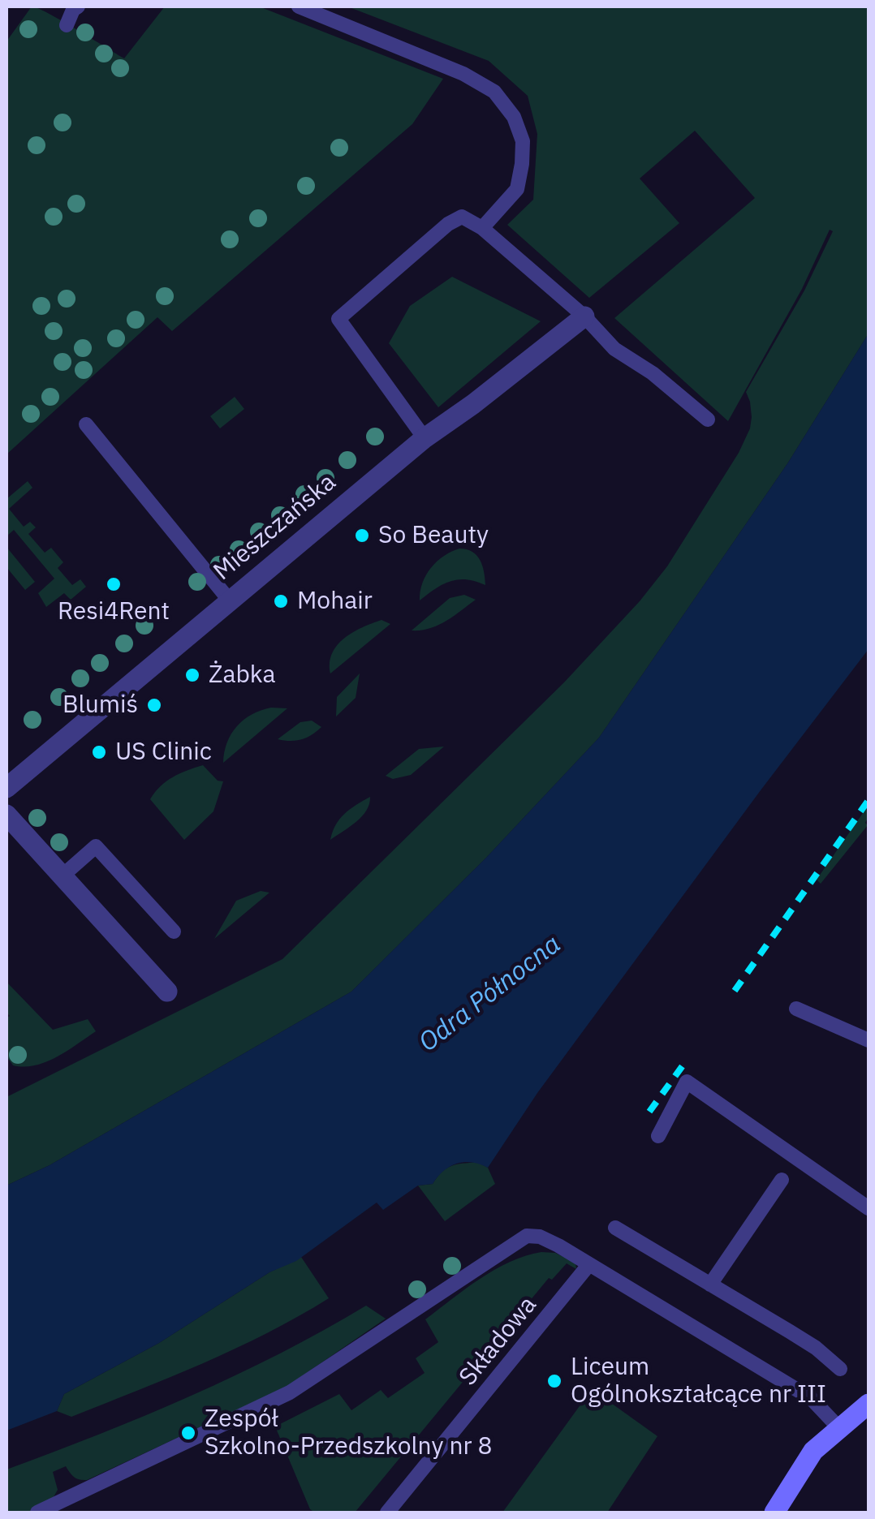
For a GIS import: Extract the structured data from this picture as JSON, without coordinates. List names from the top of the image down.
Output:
{
  "streets": {
    "street": ["Mieszczańska"],
    "lane": ["Składowa"]
  },
  "water": ["Odra Północna"],
  "places": [
    "So Beauty",
    "Resi4Rent",
    "Mohair",
    "Żabka",
    "Blumiś",
    "US Clinic",
    "Liceum Ogólnokształcące nr III",
    "Zespół Szkolno-Przedszkolny nr 8"
  ]
}
